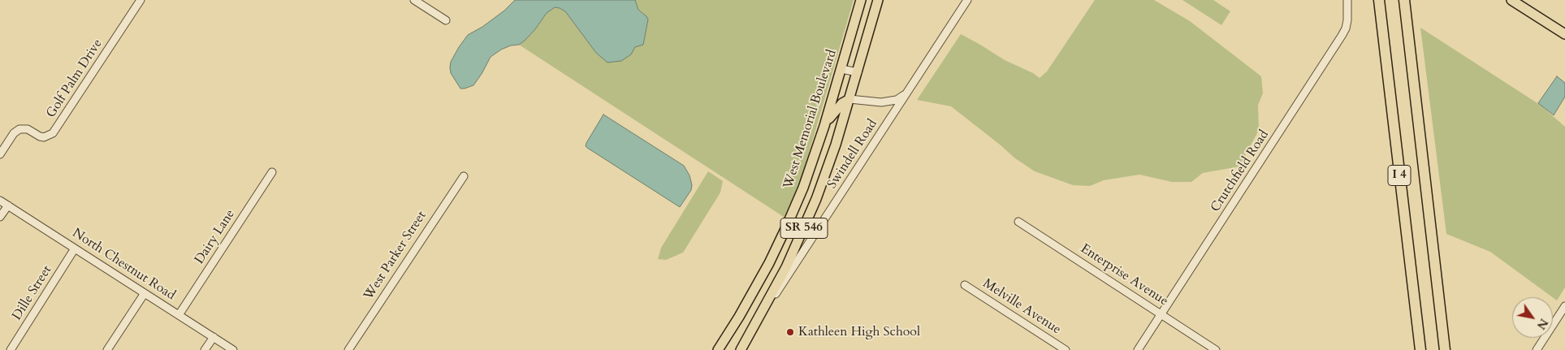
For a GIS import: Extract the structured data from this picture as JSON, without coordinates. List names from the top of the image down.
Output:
{
  "streets": {
    "highway": ["I 4"],
    "main road": ["West Memorial Boulevard", "SR 546"],
    "street": [
      "Golf Palm Drive",
      "Swindell Road",
      "Crutchfield Road",
      "Dairy Lane",
      "West Parker Street",
      "North Chestnut Road",
      "Enterprise Avenue",
      "Dille Street",
      "Melville Avenue"
    ]
  },
  "crossings": [
    ["Swindell Road", "SR 546"],
    ["Crutchfield Road", "Enterprise Avenue"],
    ["Dairy Lane", "North Chestnut Road"],
    ["North Chestnut Road", "Dille Street"]
  ],
  "places": ["Kathleen High School"],
  "north": "bottom right"
}
